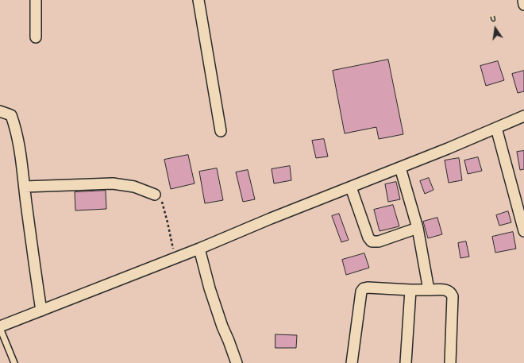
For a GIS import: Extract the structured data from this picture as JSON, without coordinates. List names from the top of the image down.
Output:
{
  "north": "top"
}
